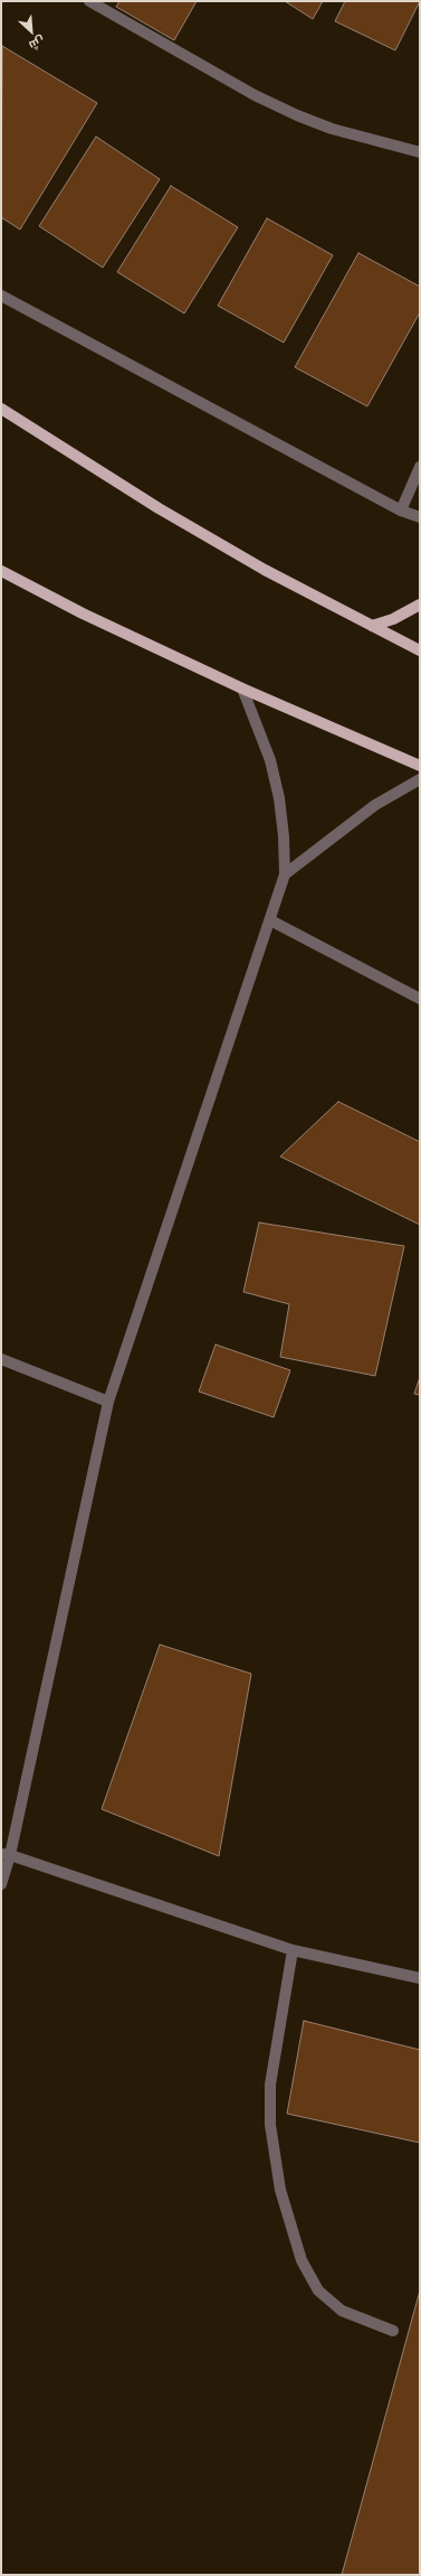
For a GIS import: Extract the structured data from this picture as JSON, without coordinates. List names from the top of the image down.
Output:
{
  "north": "bottom right"
}
